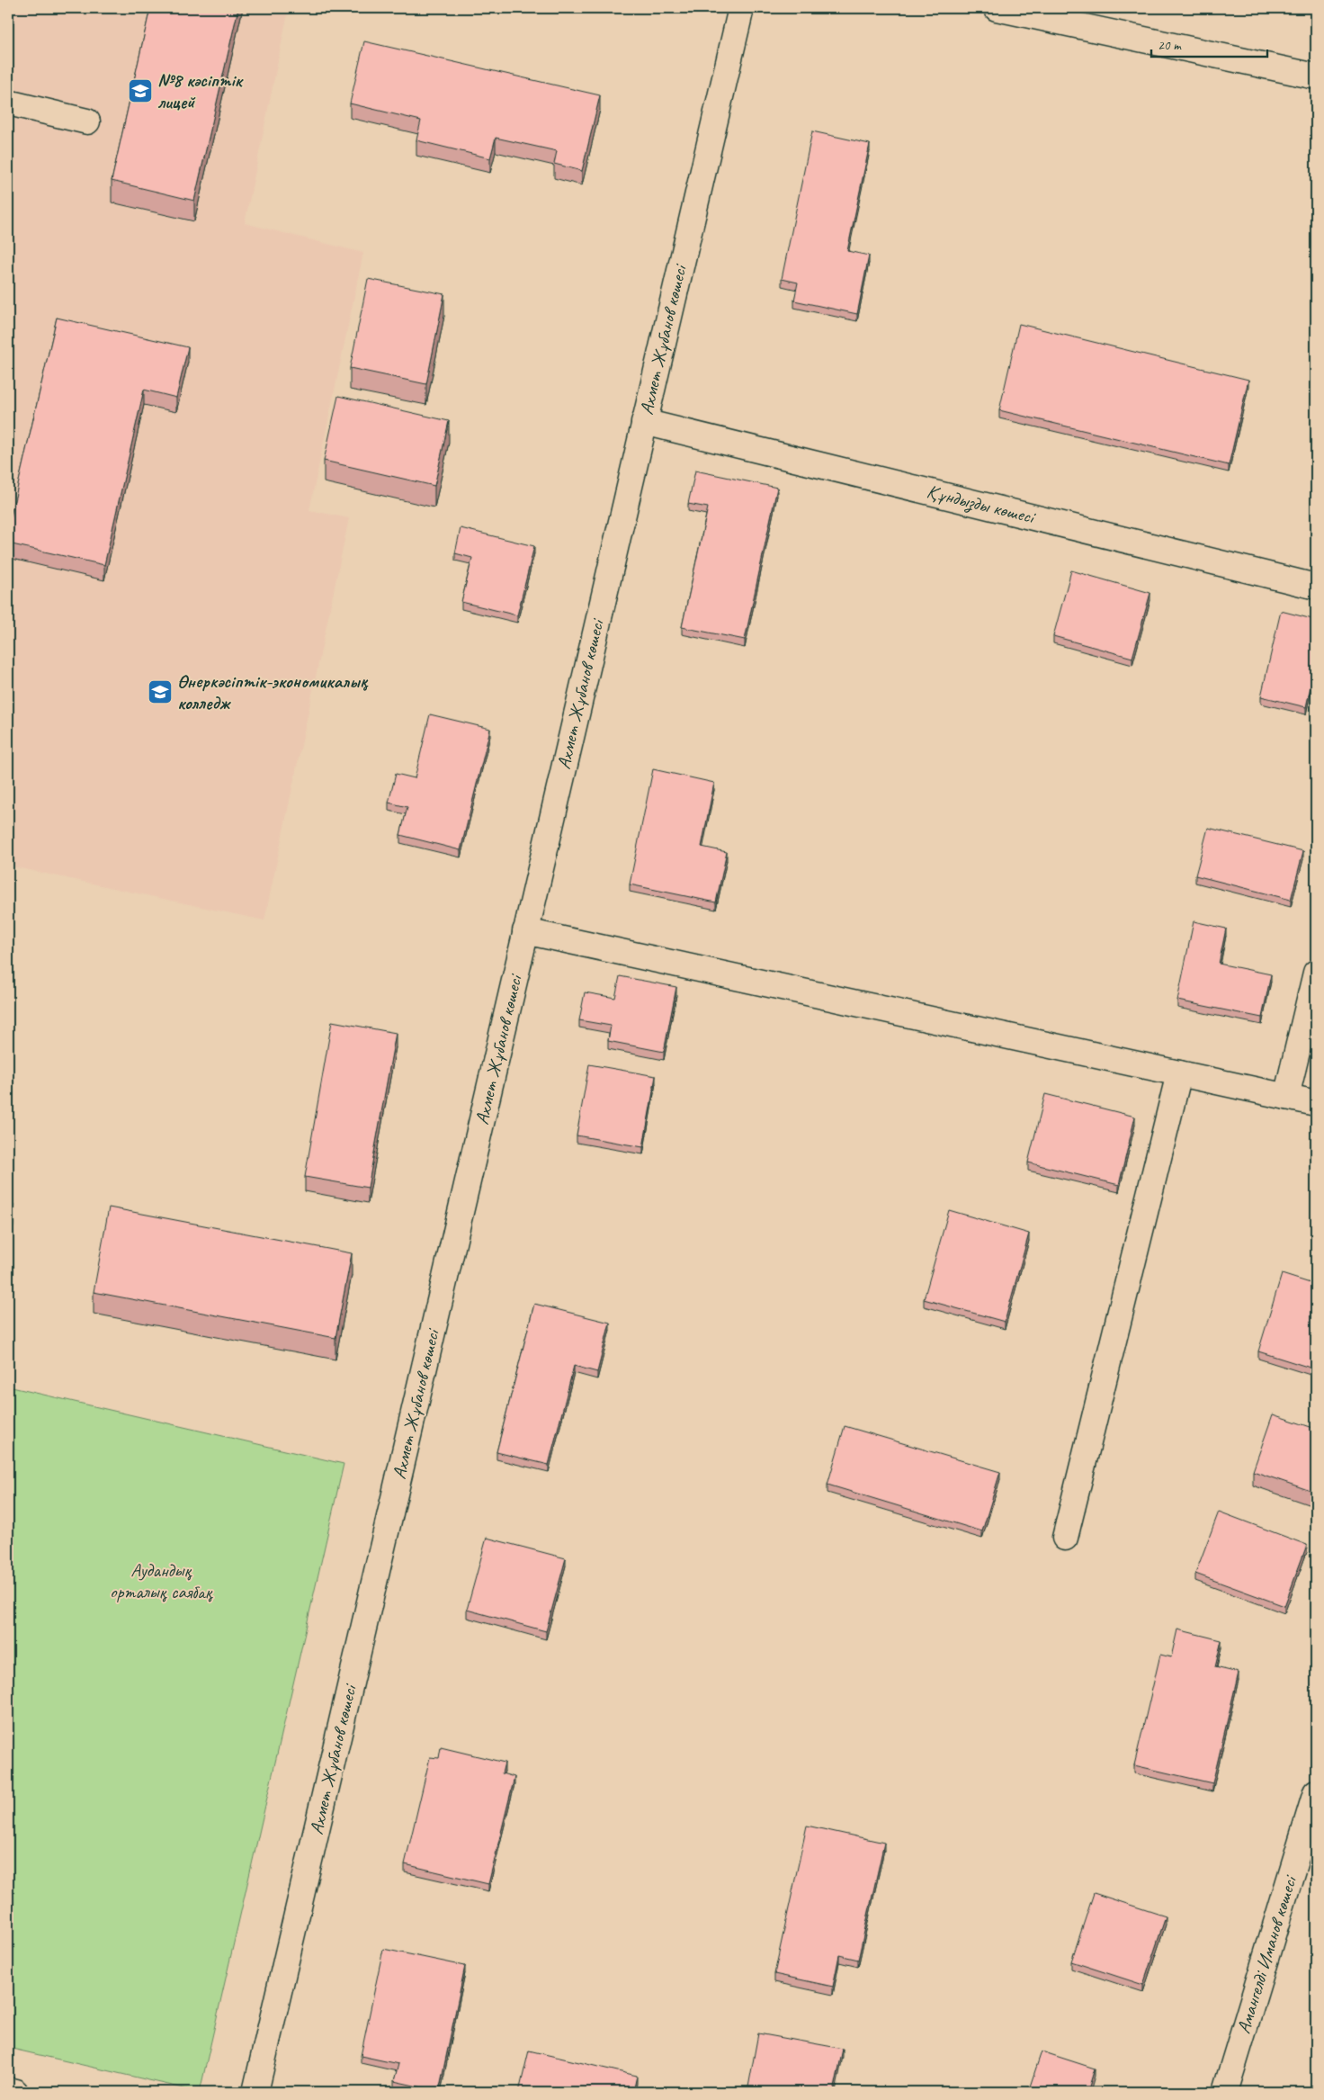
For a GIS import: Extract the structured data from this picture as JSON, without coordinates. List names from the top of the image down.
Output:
{
  "streets": {
    "street": ["Ахмет Жұбанов көшесі", "Құндызды көшесі", "Амангелді Иманов көшесі"]
  },
  "crossings": [
    ["Ахмет Жұбанов көшесі", "Құндызды көшесі"]
  ],
  "parks": ["Аудандық орталық саябақ"],
  "places": {
    "school or university": ["№8 кәсіптік лицей", "Өнеркәсіптік-экономикалық колледж"]
  },
  "scale_bar": "20 m"
}
